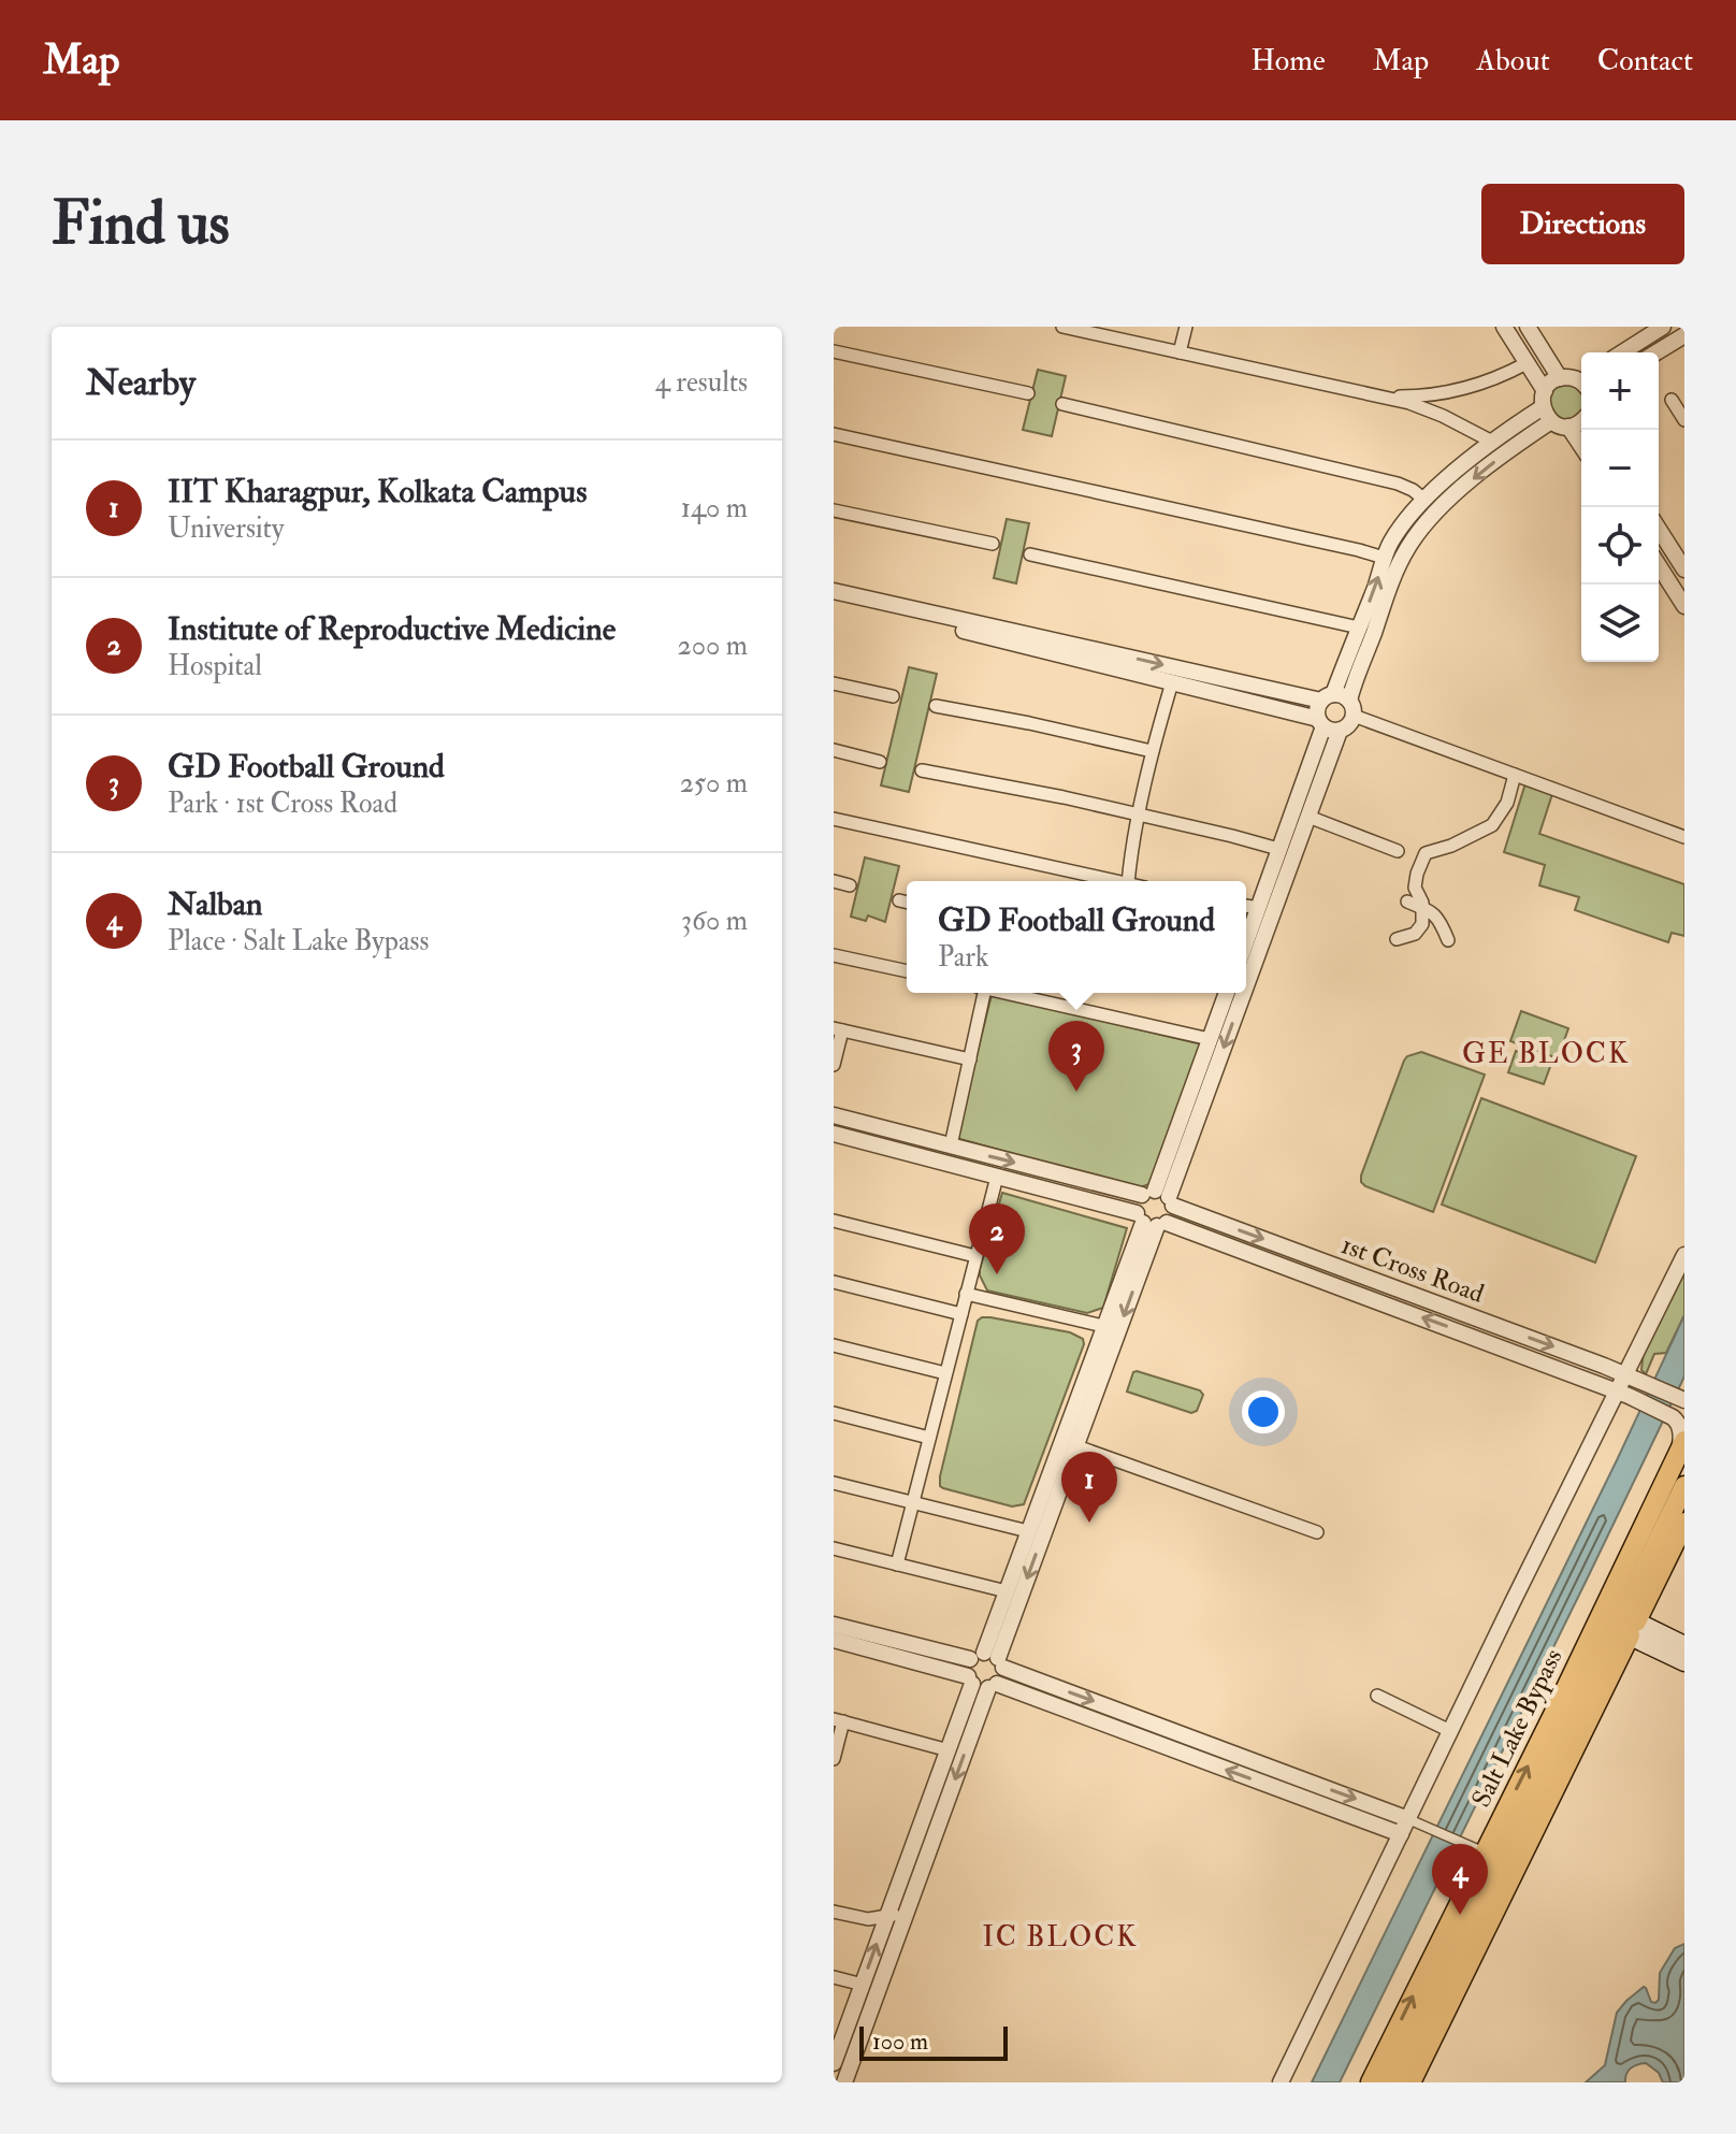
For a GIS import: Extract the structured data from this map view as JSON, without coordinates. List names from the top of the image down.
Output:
{
  "streets": {
    "main road": ["Salt Lake Bypass"],
    "street": ["1st Cross Road"]
  },
  "crossings": [
    ["1st Cross Road", "Salt Lake Bypass"]
  ],
  "districts": ["GE BLOCK", "IC BLOCK"],
  "scale_bar": "100 m",
  "page": {
    "header": "Map",
    "nav": [
      "Home",
      "Map",
      "About",
      "Contact"
    ],
    "buttons": "Directions",
    "title": "Find us",
    "heading": ["Nearby", "4 results"],
    "map_buttons": ["+", "−"],
    "list": [
      {
        "mark": "1",
        "name": "IIT Kharagpur, Kolkata Campus",
        "note": "University",
        "value": "140 m"
      },
      {
        "mark": "2",
        "name": "Institute of Reproductive Medicine",
        "note": "Hospital",
        "value": "200 m"
      },
      {
        "mark": "3",
        "name": "GD Football Ground",
        "note": "Park · 1st Cross Road",
        "value": "250 m"
      },
      {
        "mark": "4",
        "name": "Nalban",
        "note": "Place · Salt Lake Bypass",
        "value": "360 m"
      }
    ],
    "popup": ["GD Football Ground", "Park"],
    "pins": [
      "3",
      "2",
      "1",
      "4"
    ],
    "scale": "100 m"
  }
}
